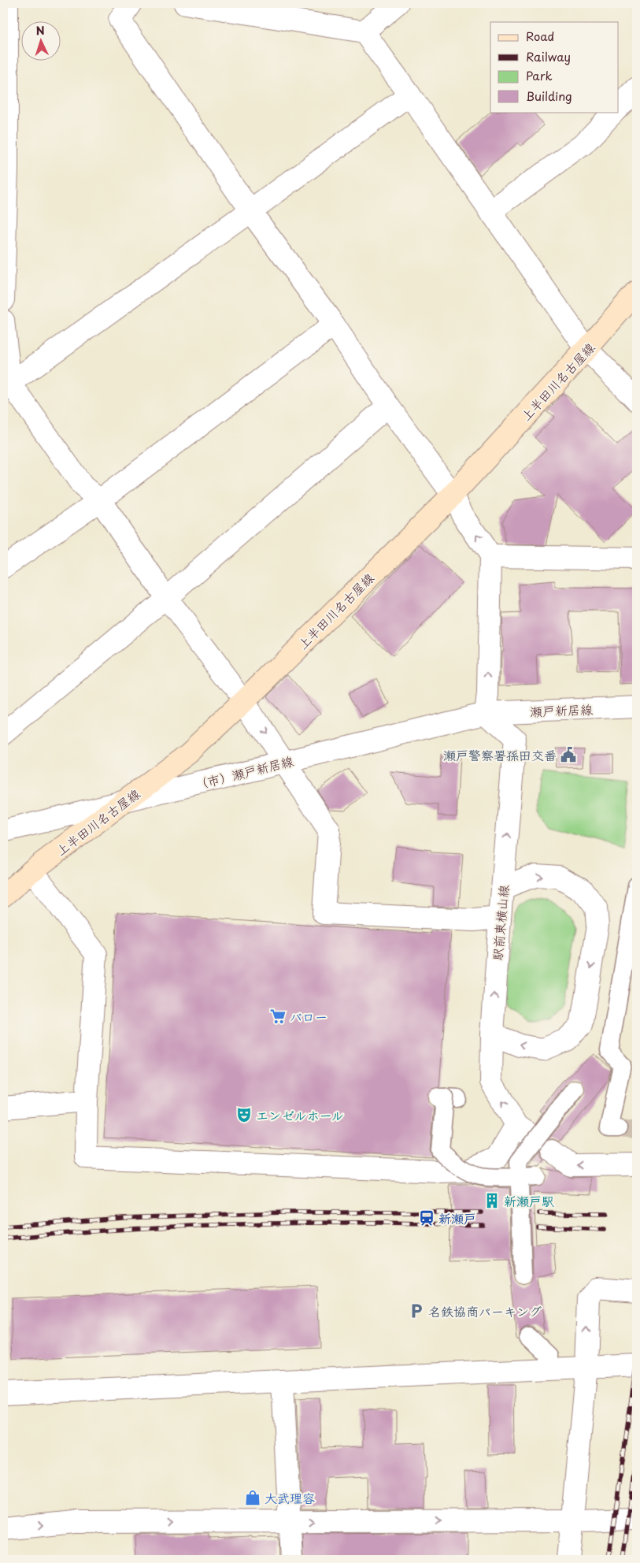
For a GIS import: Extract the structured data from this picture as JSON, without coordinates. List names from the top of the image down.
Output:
{
  "streets": {
    "main road": ["上半田川名古屋線"],
    "street": ["瀬戸新居線", "（市）瀬戸新居線", "駅前東横山線"]
  },
  "crossings": [
    ["上半田川名古屋線", "（市）瀬戸新居線"],
    ["瀬戸新居線", "（市）瀬戸新居線"],
    ["瀬戸新居線", "駅前東横山線"],
    ["（市）瀬戸新居線", "駅前東横山線"]
  ],
  "places": {
    "public building": ["瀬戸警察署孫田交番"],
    "supermarket": ["バロー"],
    "theatre": ["エンゼルホール"],
    "building": ["新瀬戸駅"],
    "station": ["新瀬戸"],
    "parking": ["名鉄協商パーキング"],
    "shop": ["大武理容"]
  },
  "legend": [
    "Road",
    "Railway",
    "Park",
    "Building"
  ],
  "north": "top"
}
